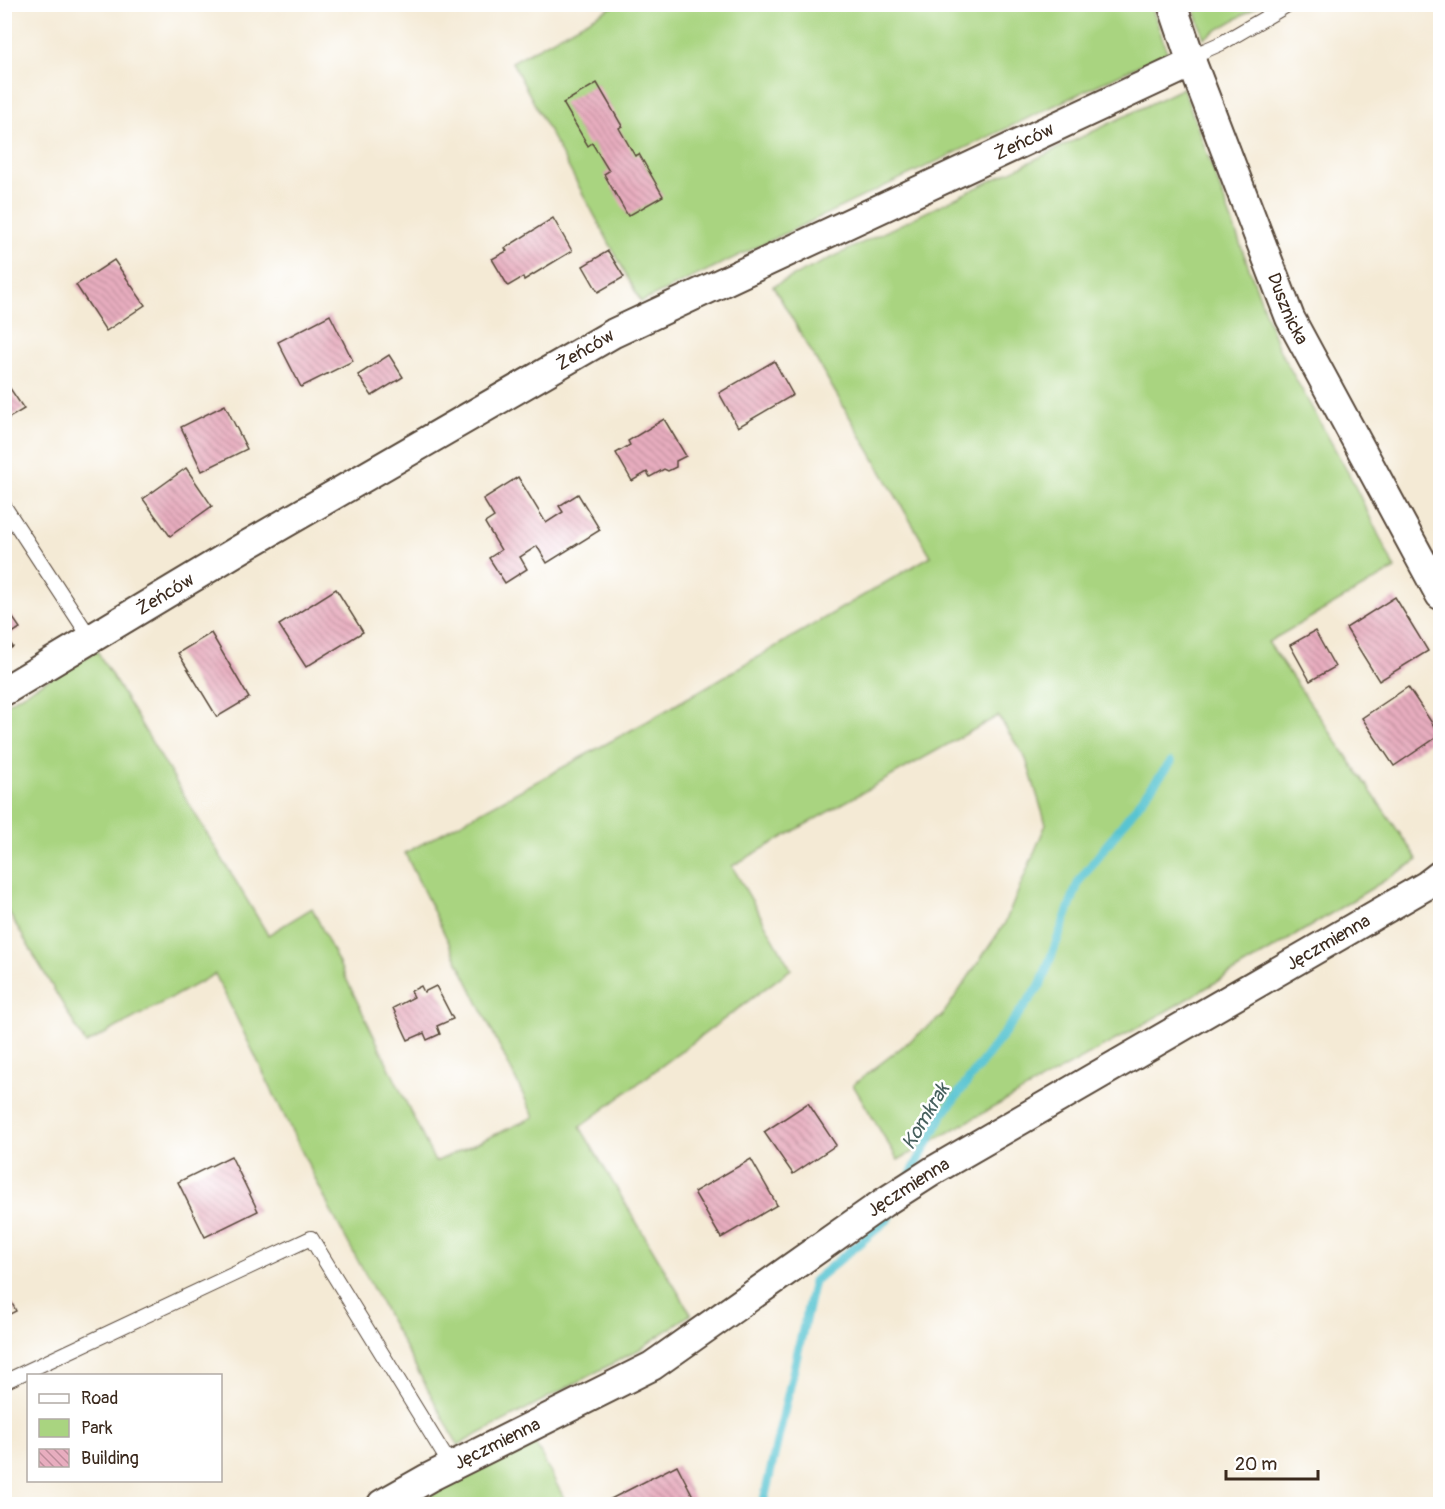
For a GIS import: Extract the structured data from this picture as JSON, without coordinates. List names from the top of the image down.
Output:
{
  "streets": {
    "street": ["Żeńców", "Dusznicka", "Jęczmienna"]
  },
  "crossings": [
    ["Żeńców", "Dusznicka"]
  ],
  "water": ["Komkrak"],
  "legend": ["Road", "Park", "Building"],
  "scale_bar": "20 m"
}
